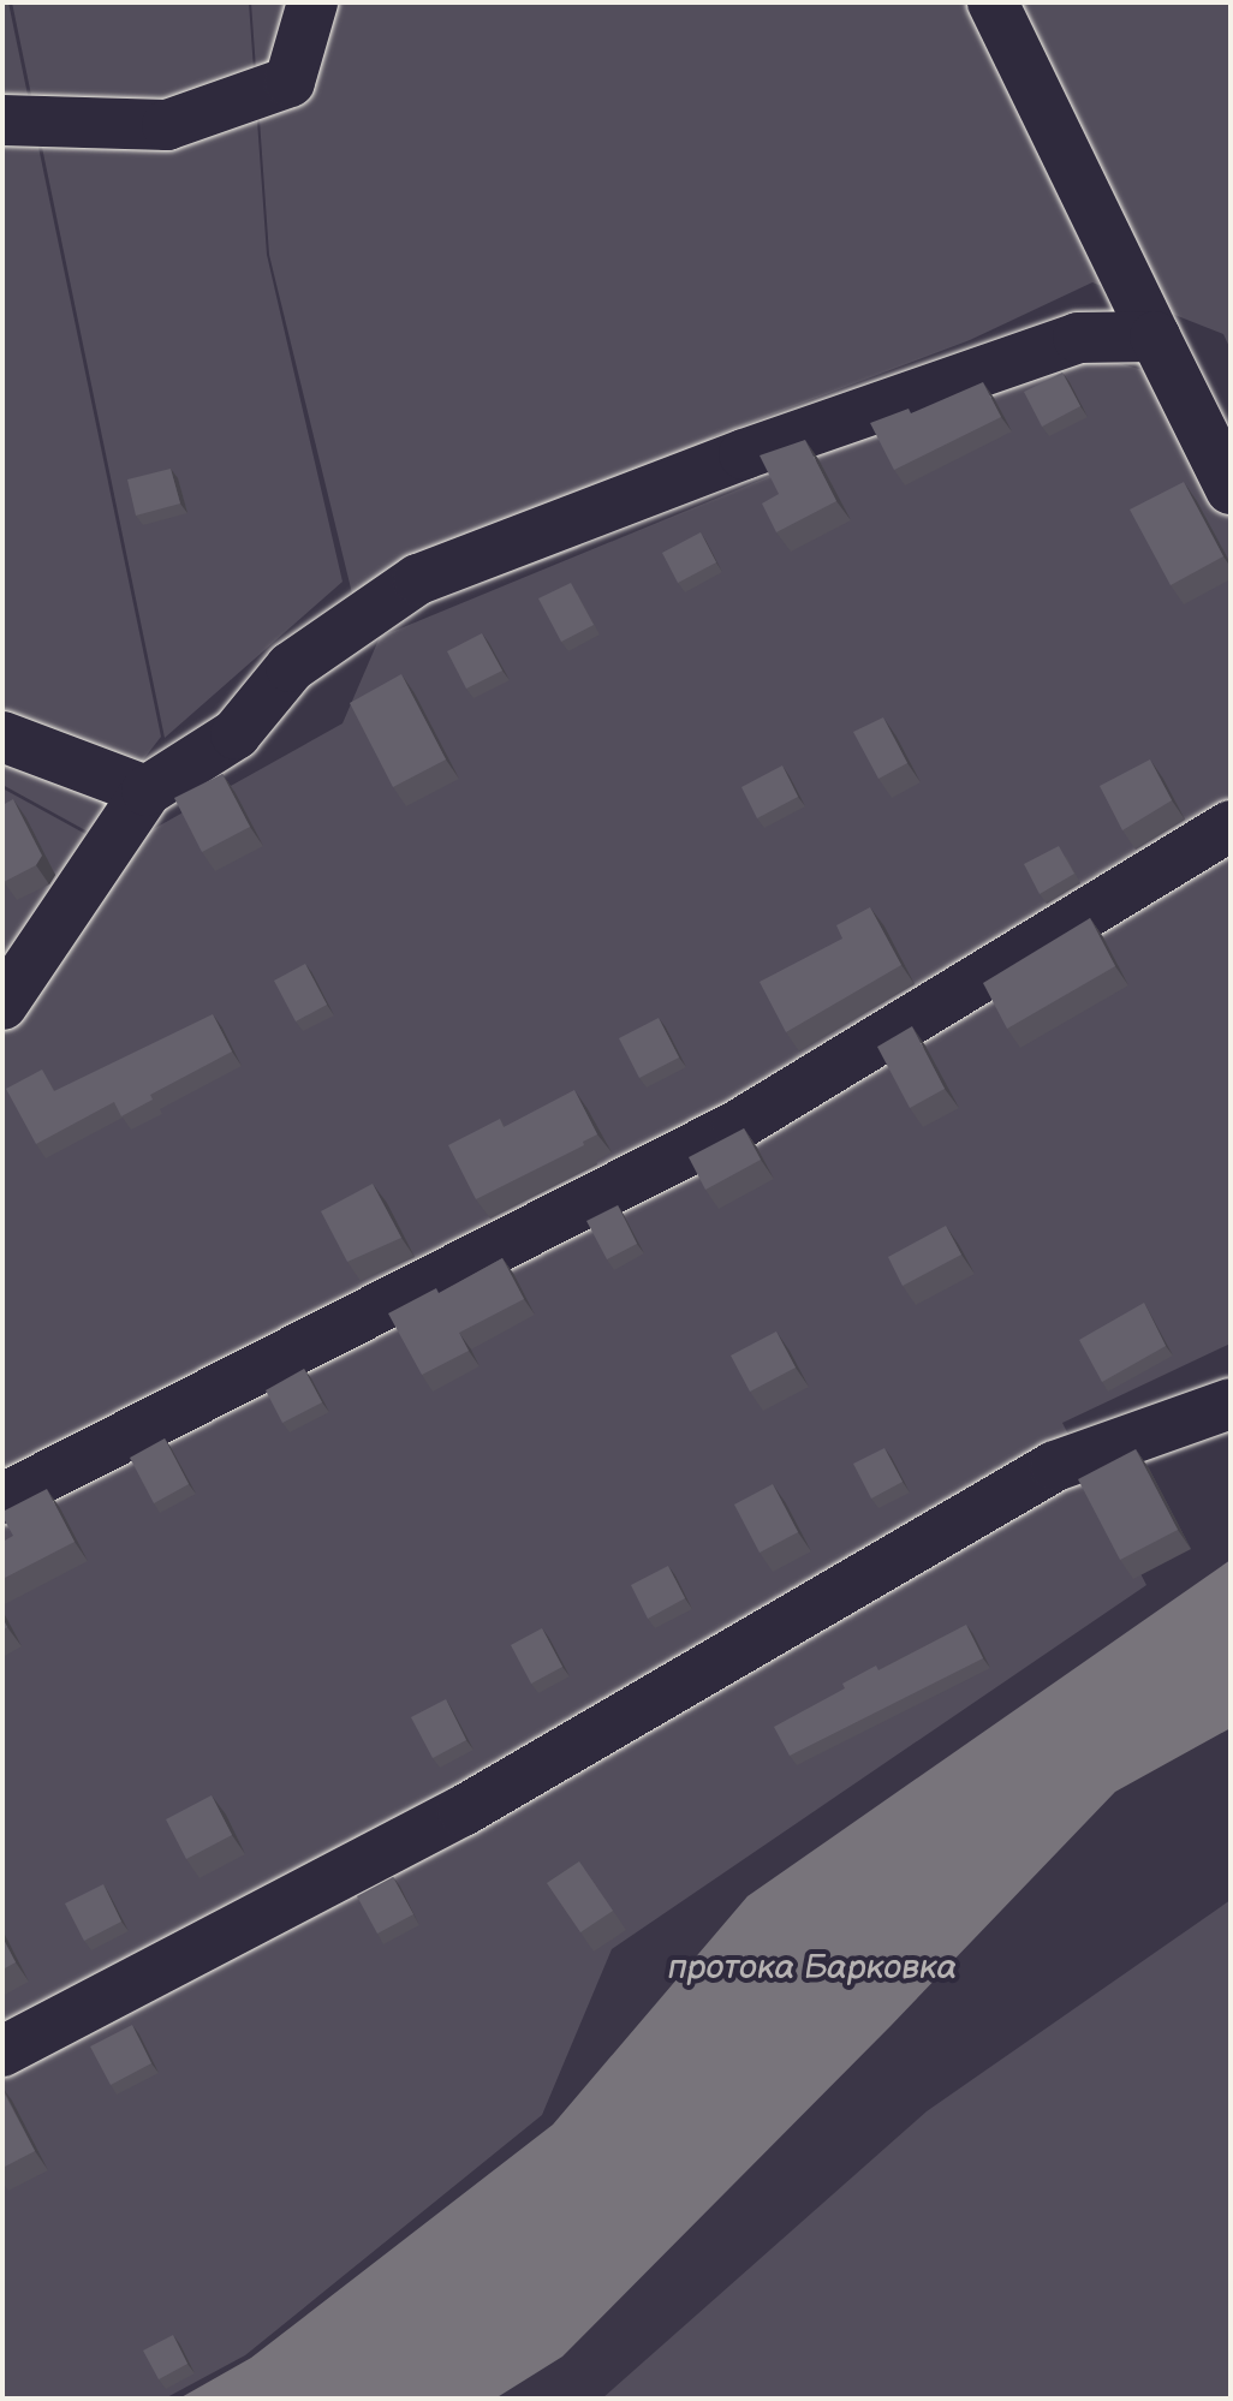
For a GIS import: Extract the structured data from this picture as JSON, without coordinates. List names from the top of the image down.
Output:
{
  "water": ["протока Барковка"]
}
